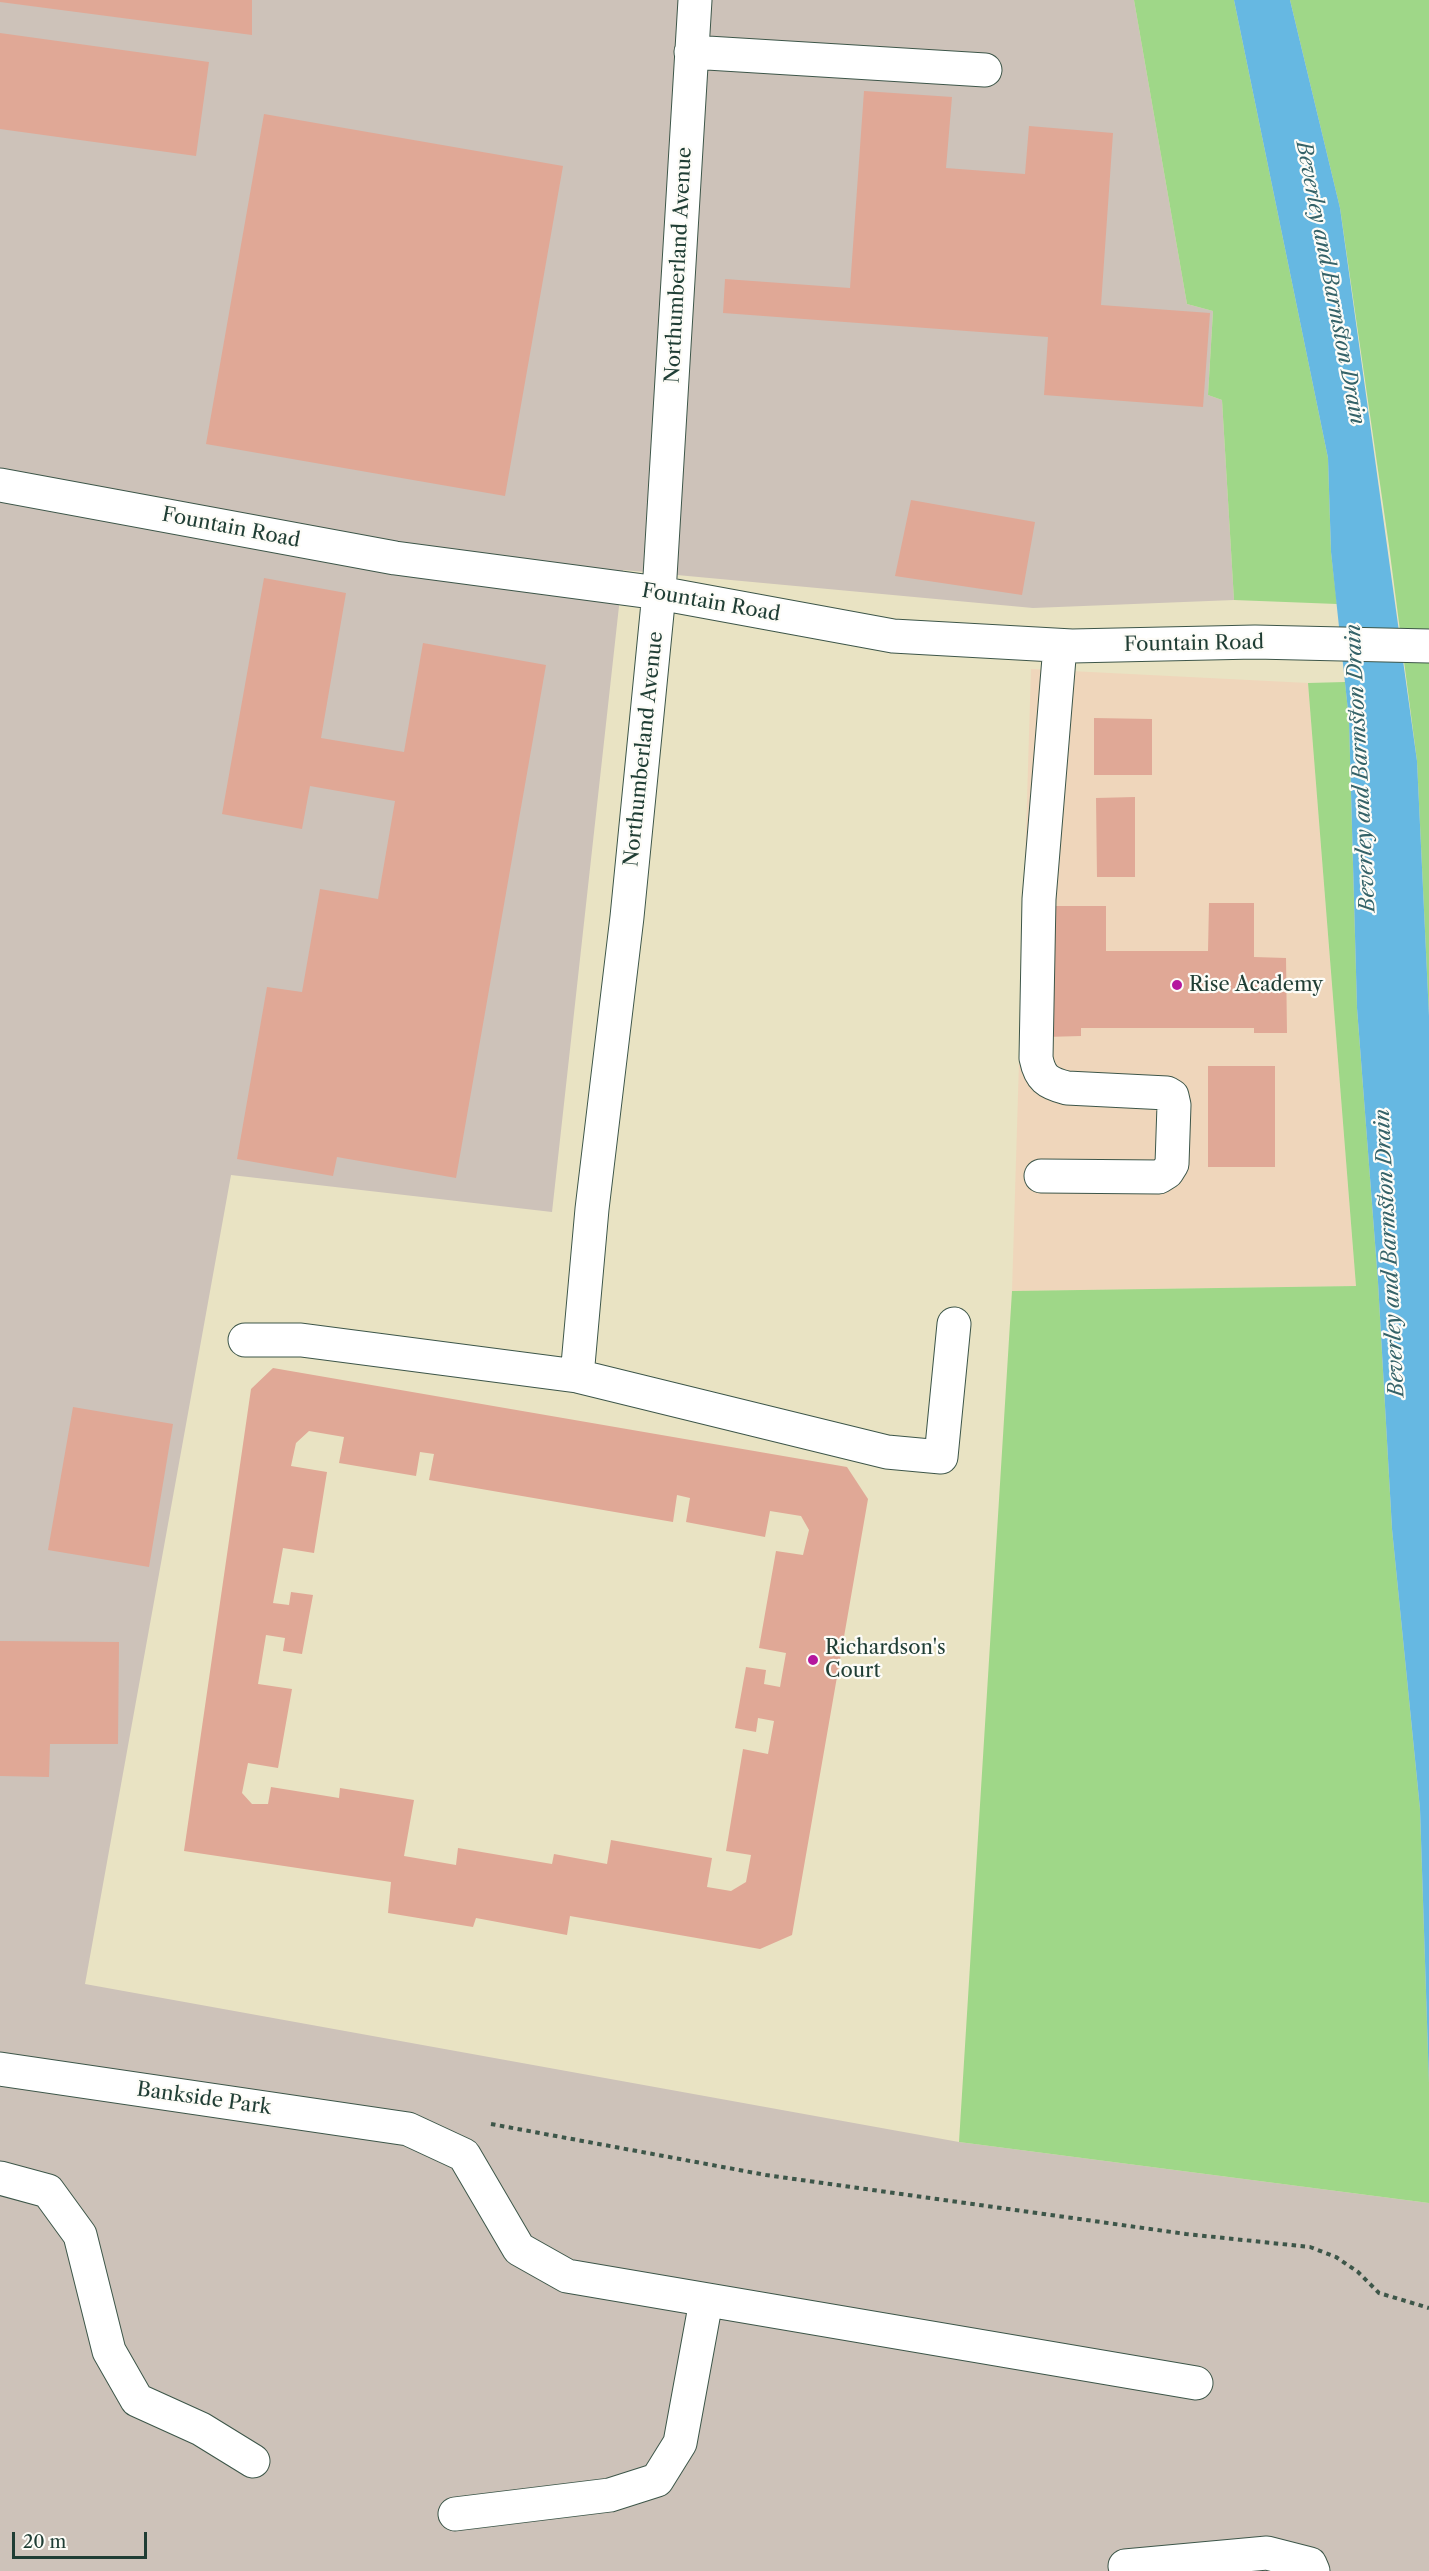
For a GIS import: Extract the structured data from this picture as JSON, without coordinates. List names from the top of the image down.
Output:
{
  "streets": {
    "street": ["Northumberland Avenue", "Fountain Road", "Bankside Park"]
  },
  "crossings": [
    ["Northumberland Avenue", "Fountain Road"]
  ],
  "water": ["Beverley and Barmston Drain"],
  "places": ["Rise Academy", "Richardson's Court"],
  "scale_bar": "20 m"
}
